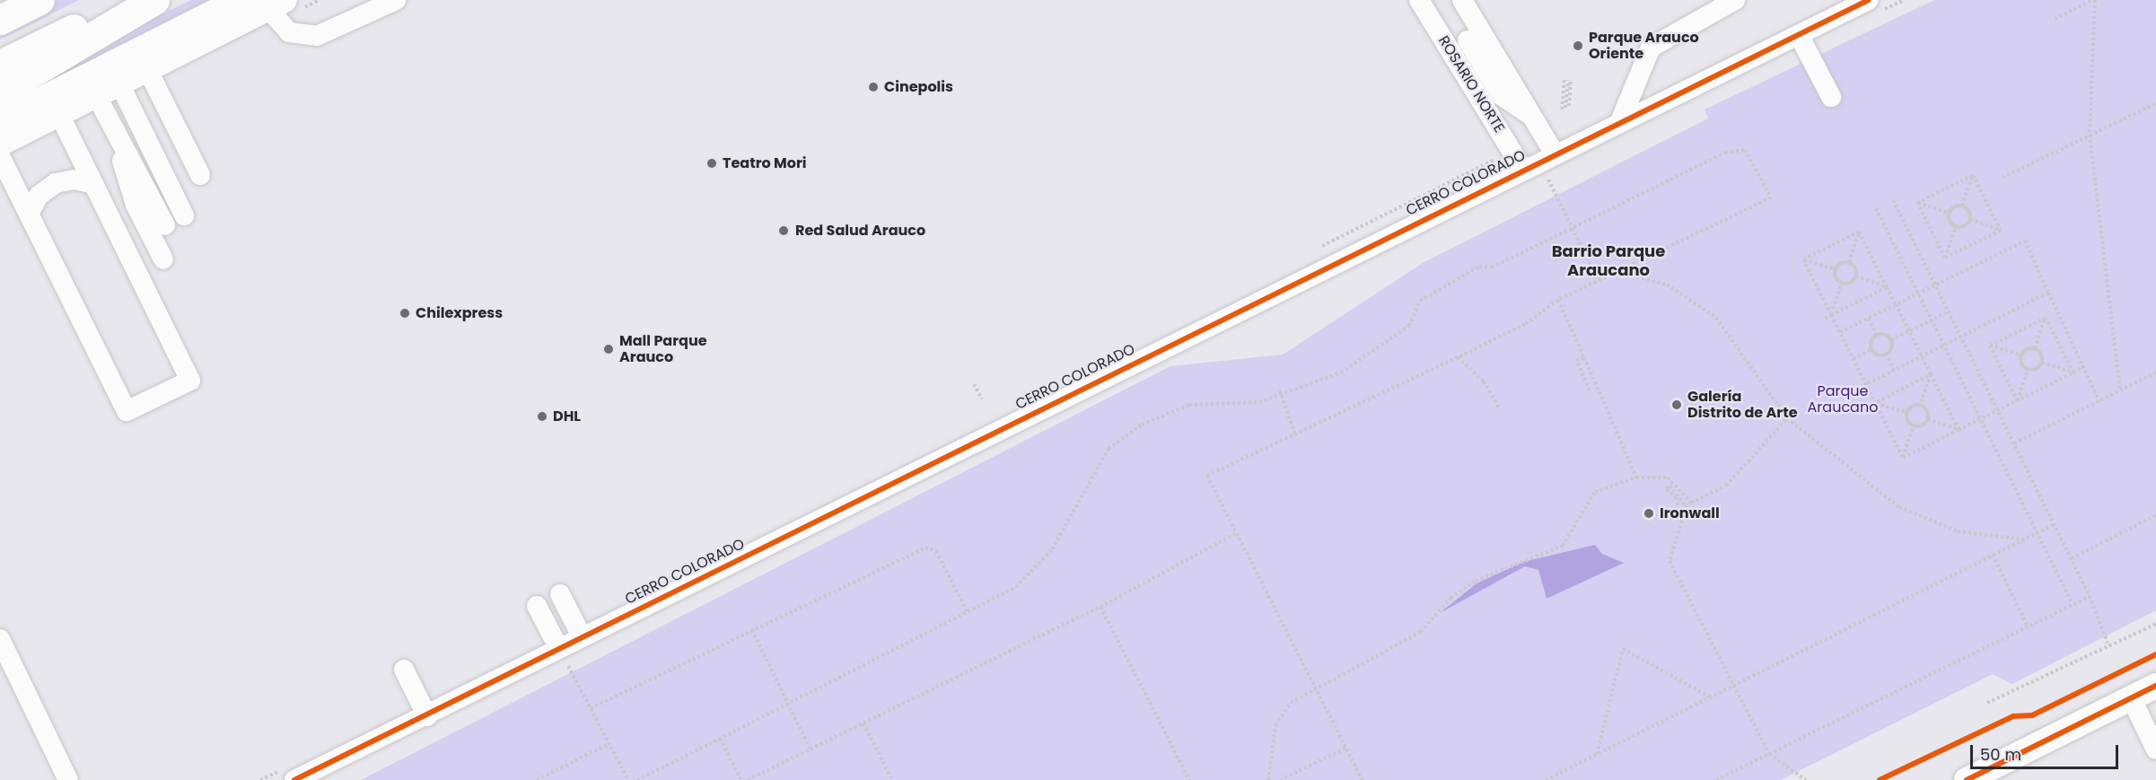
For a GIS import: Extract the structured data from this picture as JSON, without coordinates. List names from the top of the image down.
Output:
{
  "streets": {
    "street": ["ROSARIO NORTE", "CERRO COLORADO"]
  },
  "crossings": [
    ["ROSARIO NORTE", "CERRO COLORADO"]
  ],
  "districts": ["Barrio Parque Araucano"],
  "parks": ["Parque Araucano"],
  "places": [
    "Parque Arauco Oriente",
    "Cinepolis",
    "Teatro Mori",
    "Red Salud Arauco",
    "Chilexpress",
    "Mall Parque Arauco",
    "Galería Distrito de Arte",
    "DHL",
    "Ironwall"
  ],
  "scale_bar": "50 m"
}
